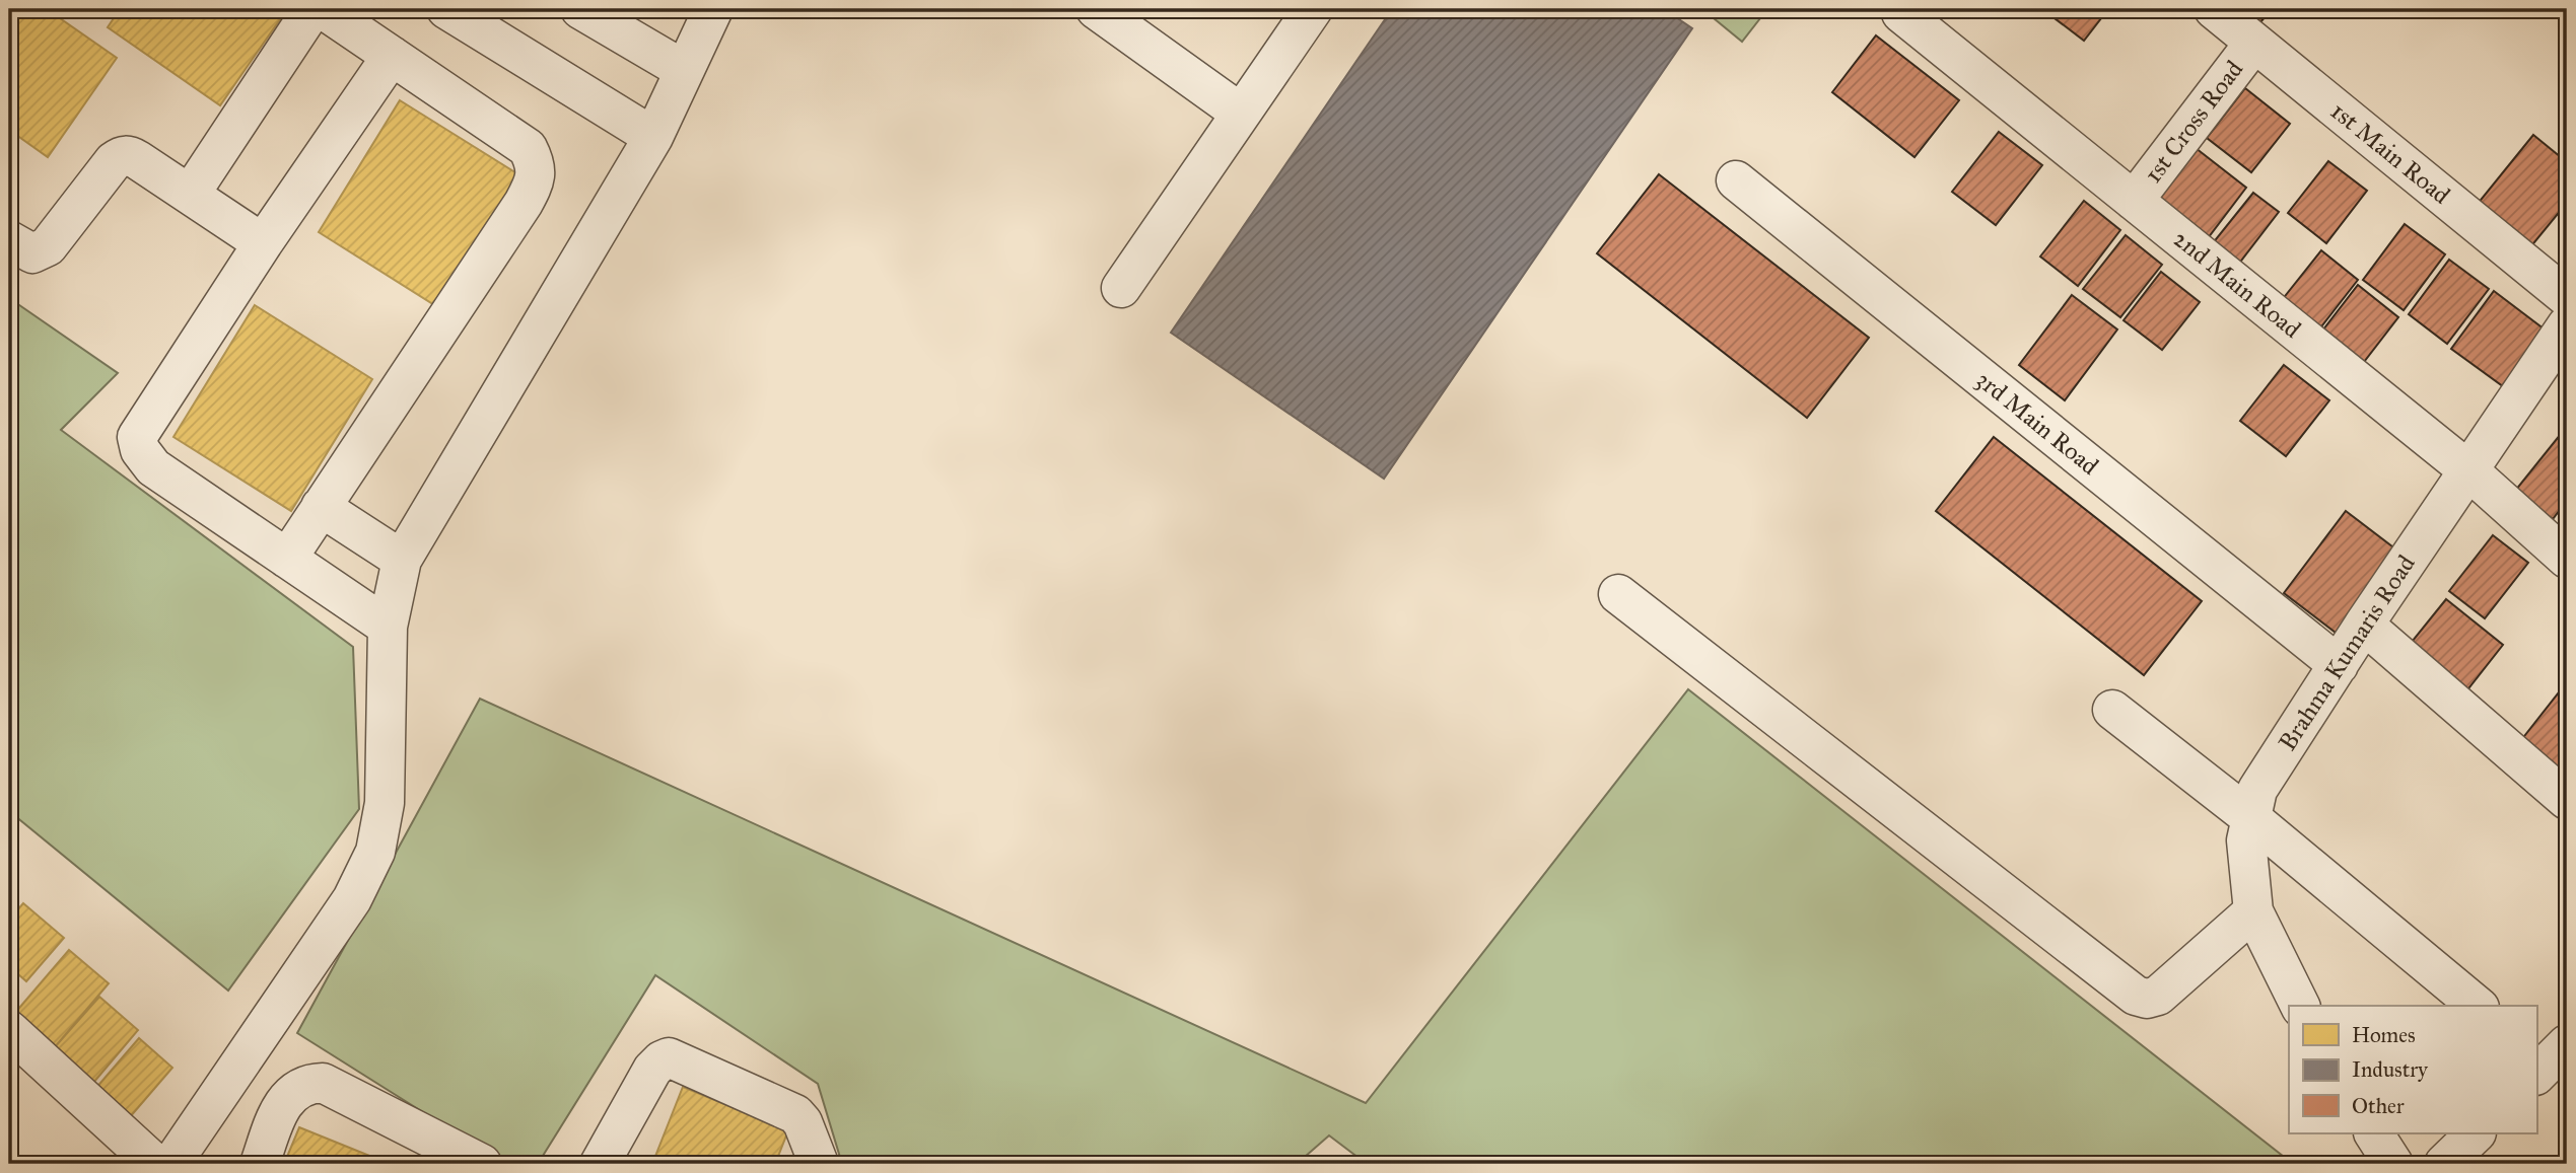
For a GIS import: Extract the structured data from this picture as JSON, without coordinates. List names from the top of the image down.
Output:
{
  "streets": {
    "street": [
      "1st Cross Road",
      "1st Main Road",
      "2nd Main Road",
      "3rd Main Road",
      "Brahma Kumaris Road"
    ]
  },
  "crossings": [
    ["1st Cross Road", "1st Main Road"],
    ["1st Cross Road", "2nd Main Road"],
    ["2nd Main Road", "Brahma Kumaris Road"],
    ["3rd Main Road", "Brahma Kumaris Road"]
  ],
  "legend": ["Homes", "Industry", "Other"]
}
